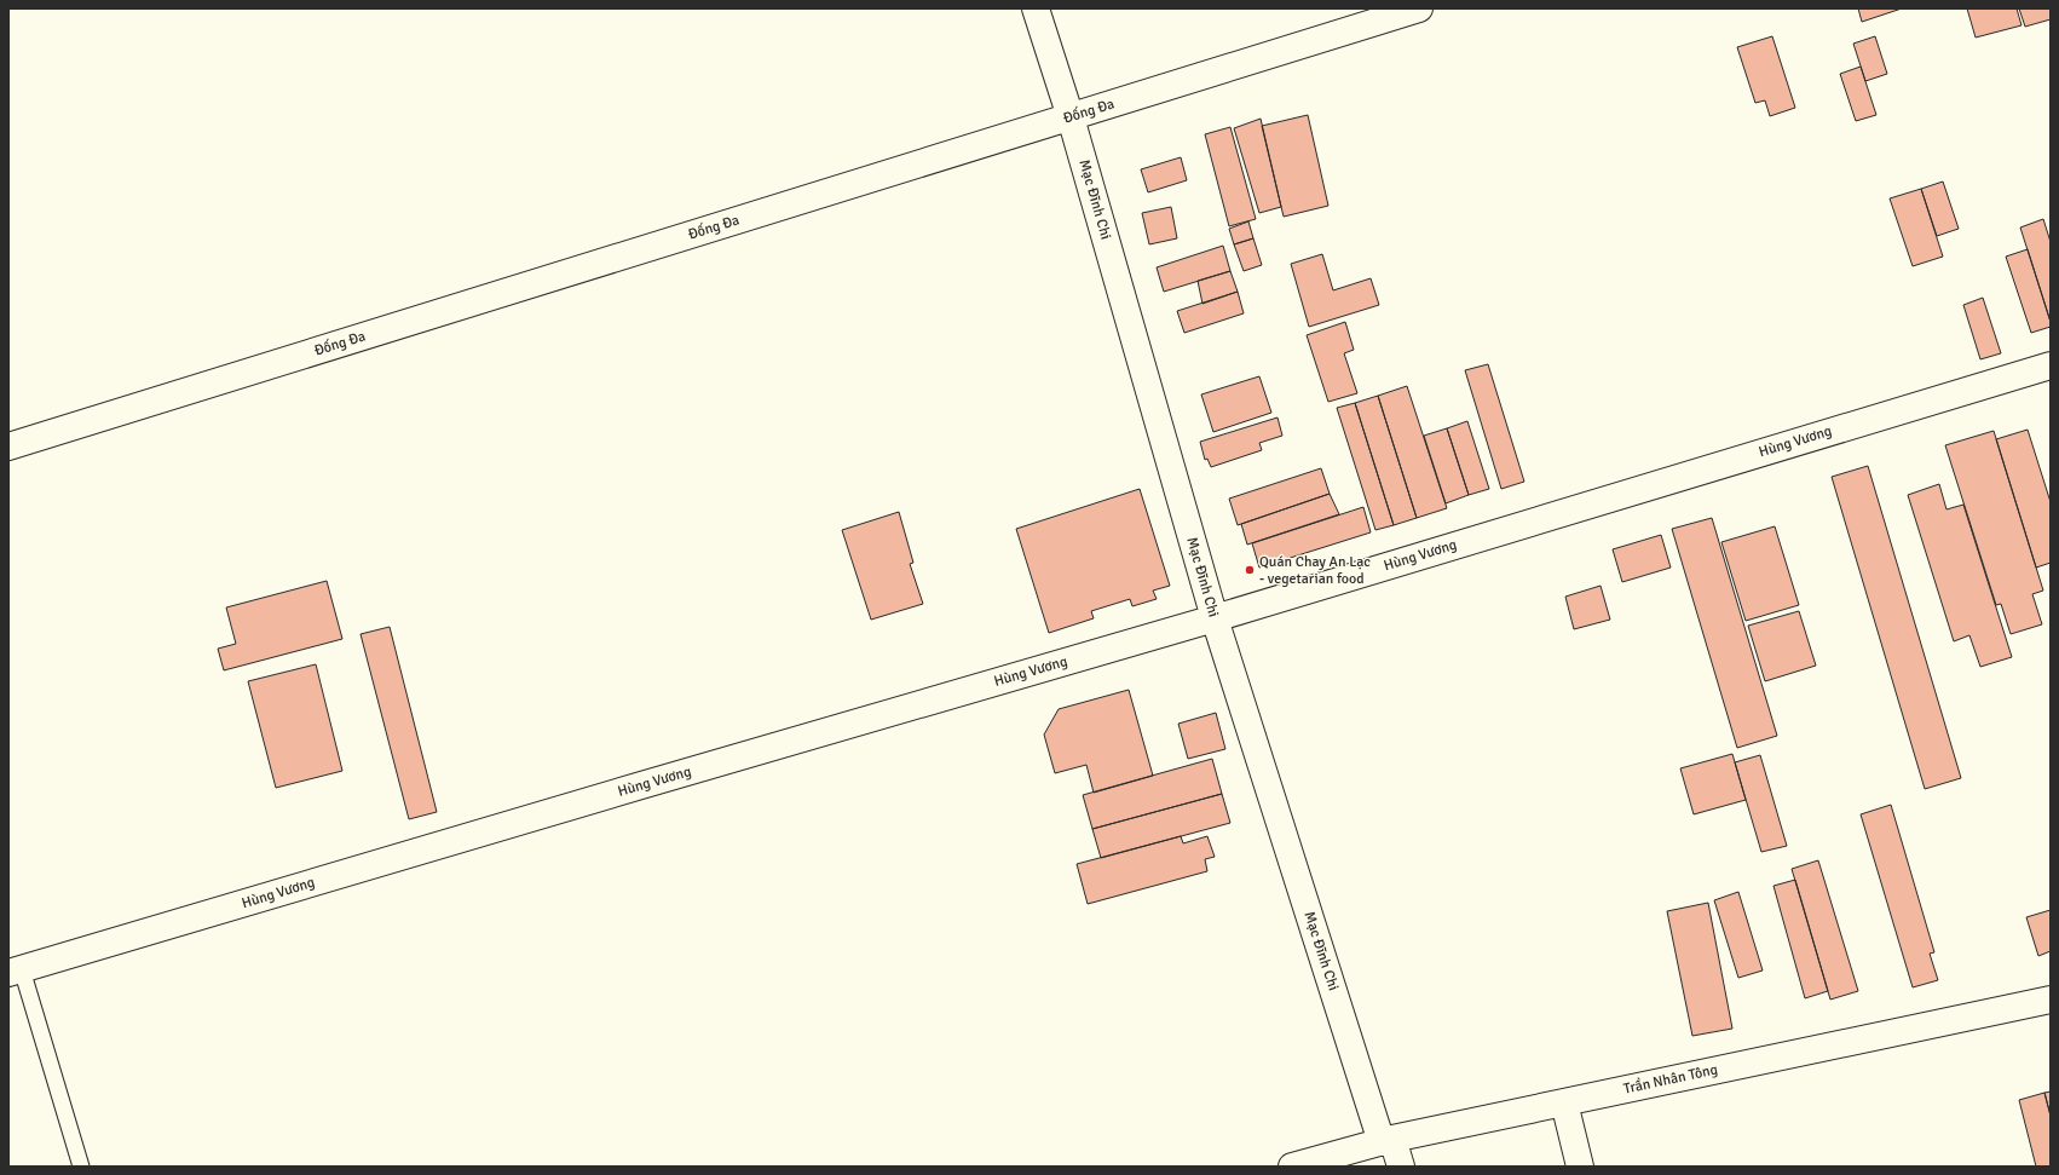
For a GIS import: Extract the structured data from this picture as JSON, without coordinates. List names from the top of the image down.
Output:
{
  "streets": {
    "street": [
      "Đống Đa",
      "Mạc Đĩnh Chi",
      "Hùng Vương",
      "Trần Nhân Tông"
    ]
  },
  "crossings": [
    ["Đống Đa", "Mạc Đĩnh Chi"],
    ["Mạc Đĩnh Chi", "Hùng Vương"],
    ["Mạc Đĩnh Chi", "Trần Nhân Tông"]
  ],
  "places": ["Quán Chay An Lạc - vegetarian food"]
}
